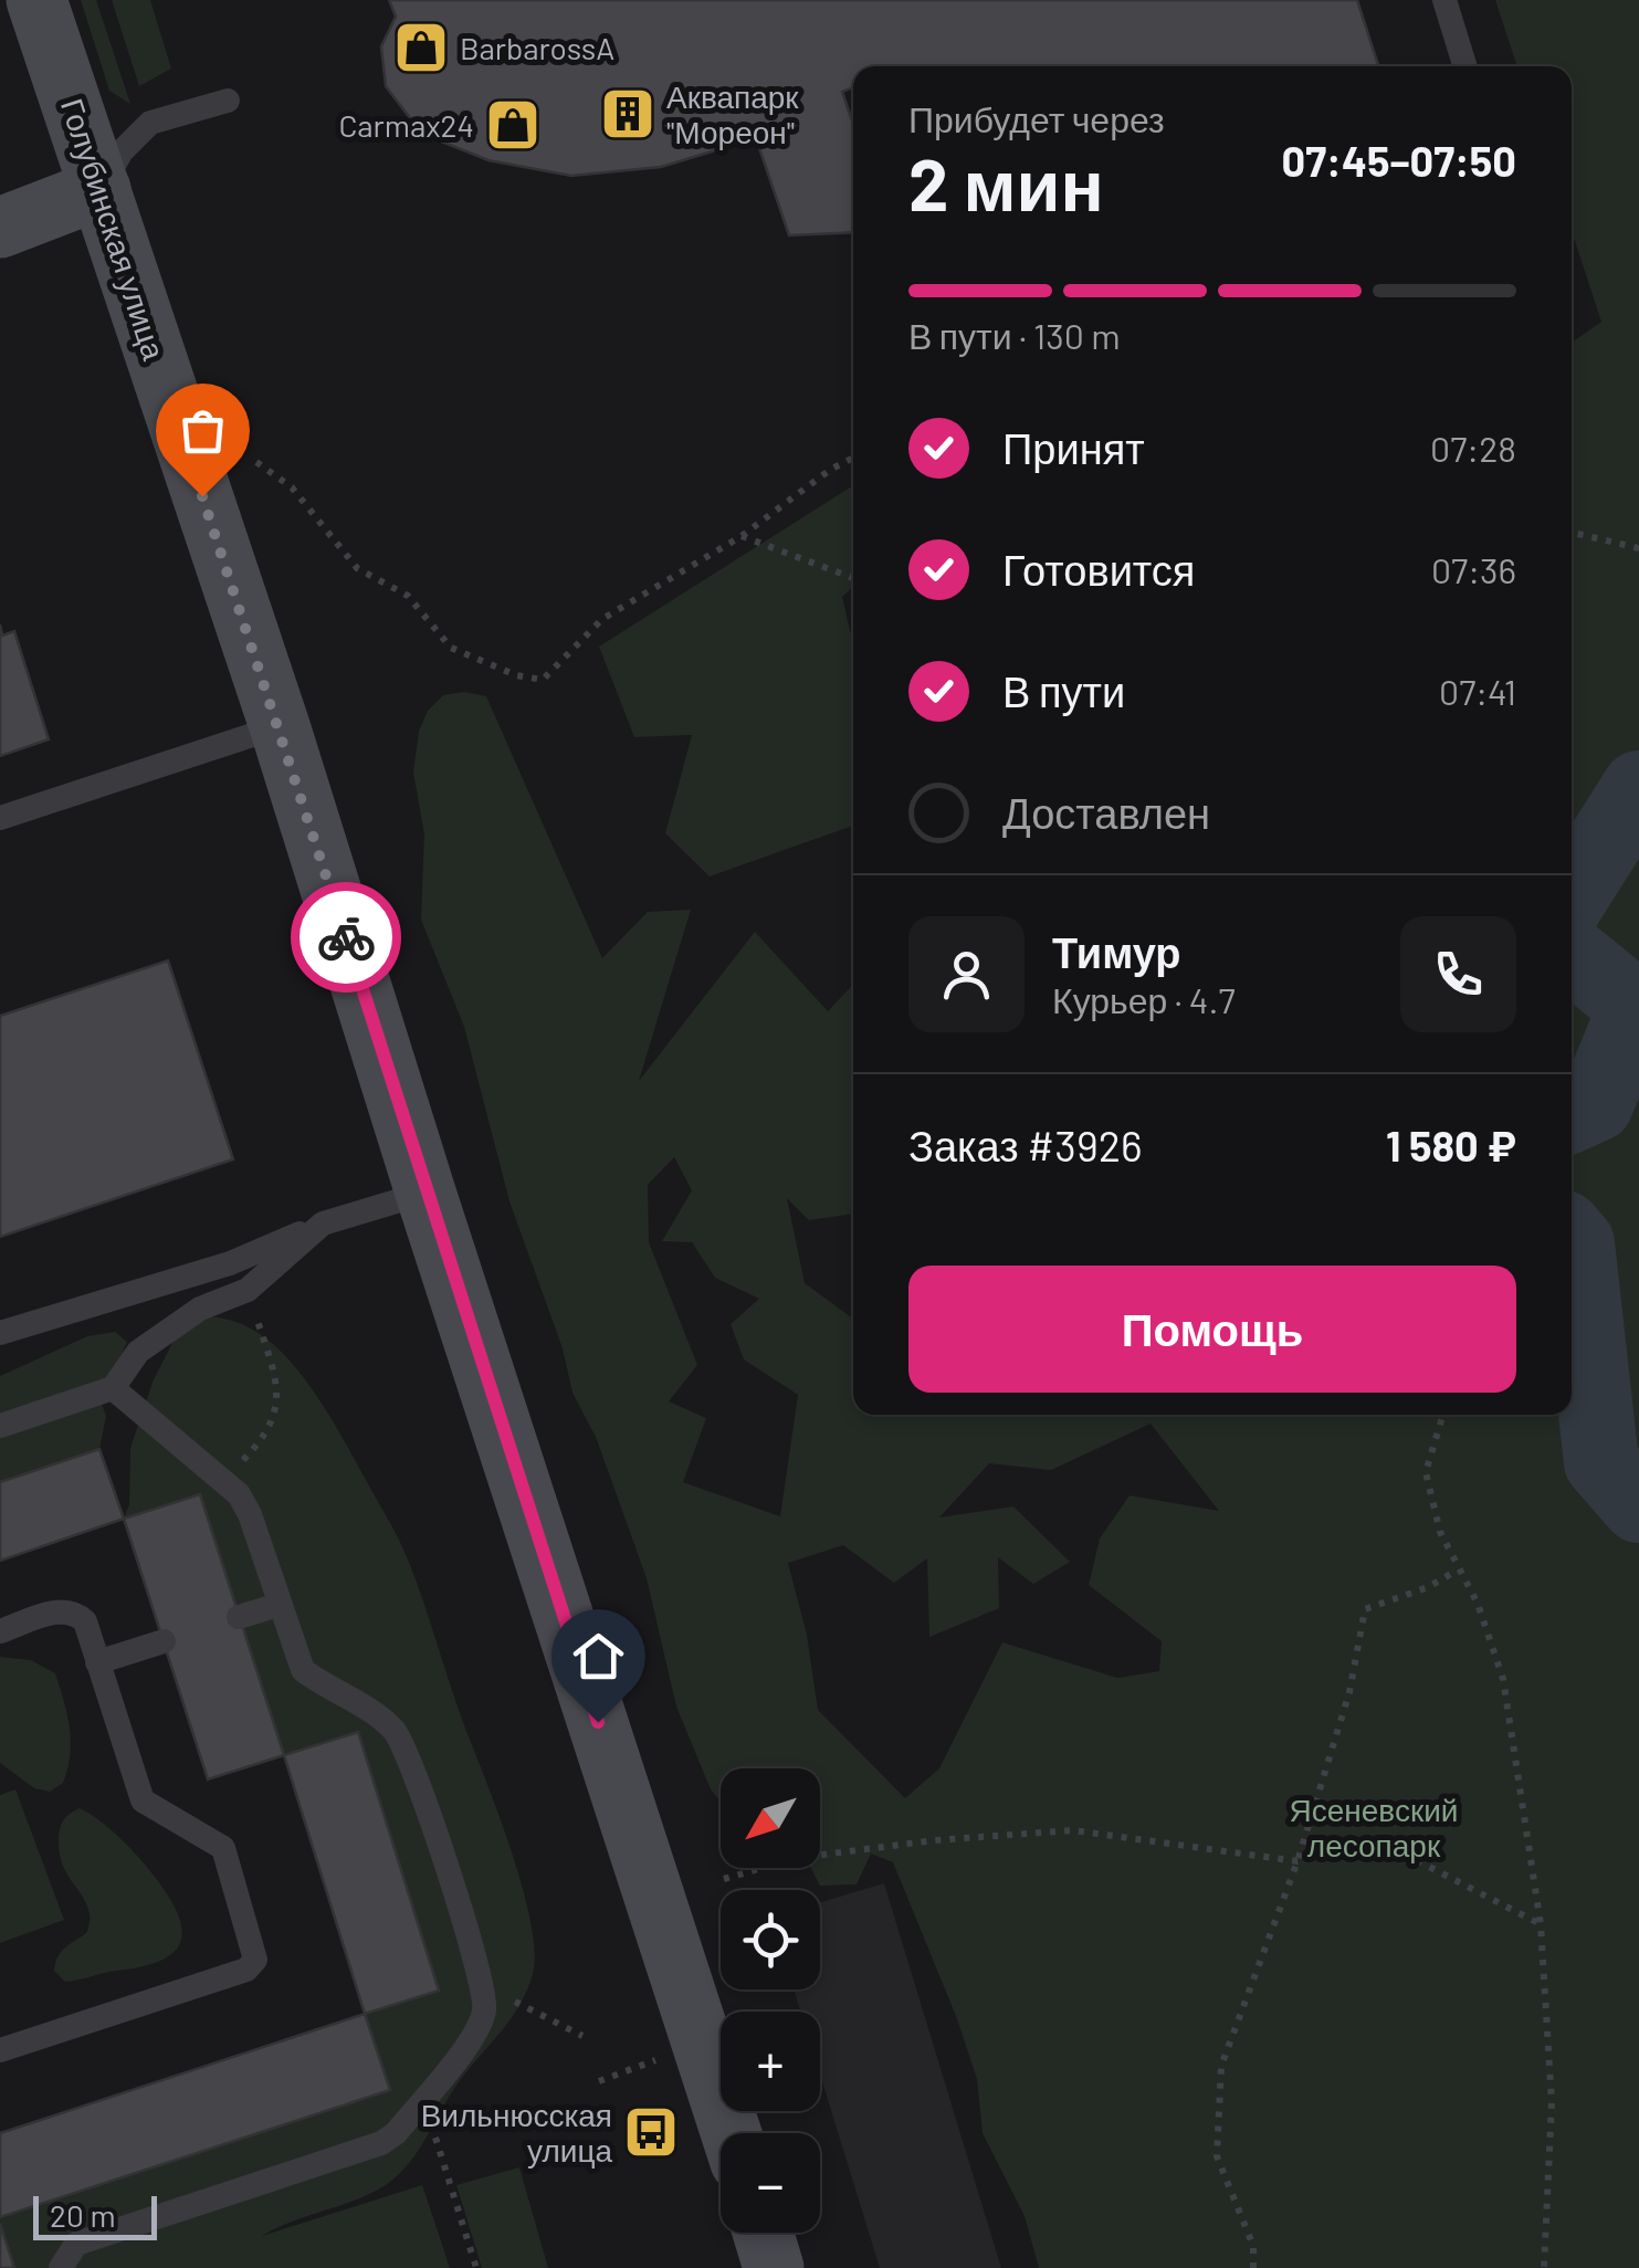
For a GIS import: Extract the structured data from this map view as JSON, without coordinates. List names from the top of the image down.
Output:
{
  "streets": {
    "street": ["Голубинская улица"]
  },
  "parks": ["Ясеневский лесопарк"],
  "places": {
    "shop": ["BarbarossA", "Carmax24"],
    "building": ["Аквапарк \"Мореон\""],
    "bus stop": ["Вильнюсская улица"]
  },
  "scale_bar": "20 m",
  "north": "bottom left",
  "page": {
    "heading": ["2 мин", "Прибудет через", "07:45–07:50"],
    "panel": [
      "Тимур",
      "Курьер · 4.7",
      "Заказ #3926",
      "1 580 ₽"
    ],
    "bar": "В пути · 130 m",
    "list": [
      ["Принят", "07:28"],
      ["Готовится", "07:36"],
      ["В пути", "07:41"],
      "Доставлен"
    ],
    "buttons": "Помощь",
    "map_buttons": ["+", "−"],
    "scale": "20 m"
  }
}
